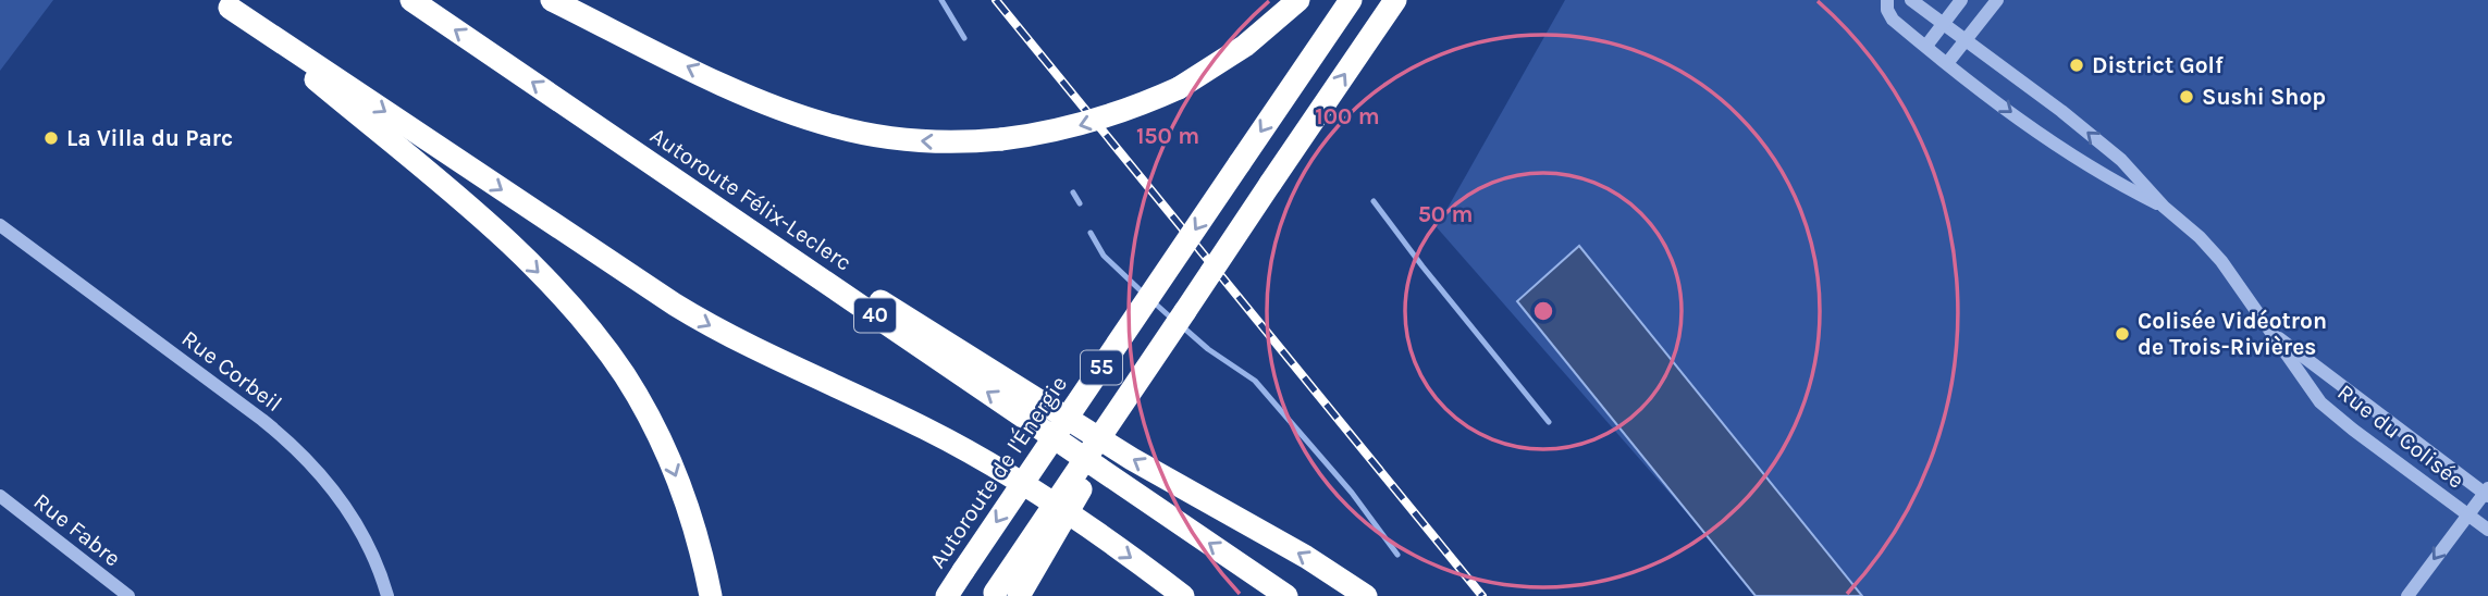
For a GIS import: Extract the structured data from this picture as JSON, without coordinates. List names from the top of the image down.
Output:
{
  "streets": {
    "highway": [
      "Autoroute Félix-Leclerc",
      "40",
      "55",
      "Autoroute de l'Énergie"
    ],
    "street": ["Rue Corbeil", "Rue du Colisée", "Rue Fabre"]
  },
  "places": [
    "District Golf",
    "Sushi Shop",
    "La Villa du Parc",
    "Colisée Vidéotron de Trois-Rivières"
  ],
  "rings": ["100 m", "150 m", "50 m"]
}
